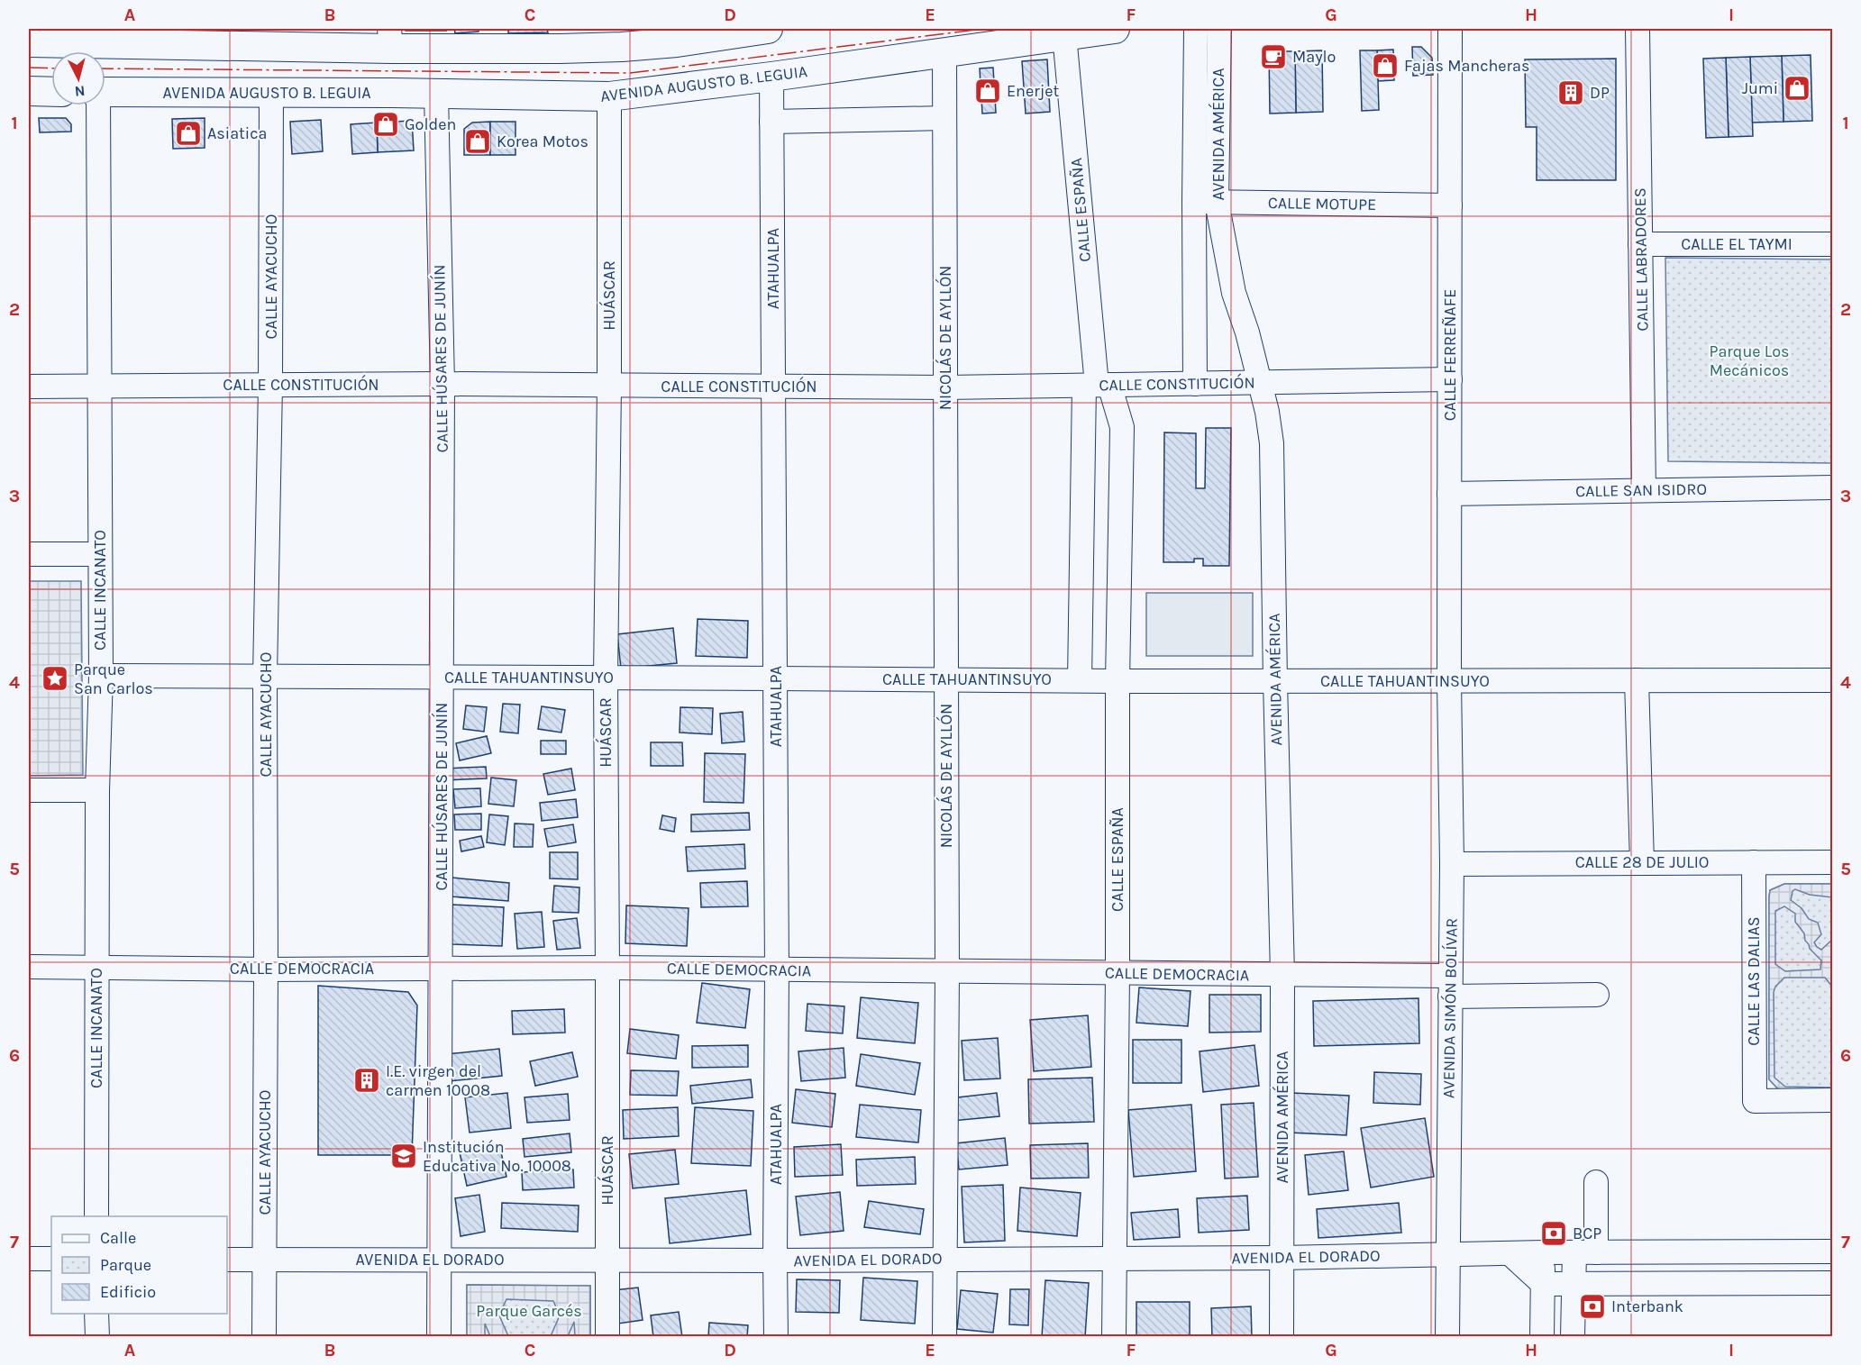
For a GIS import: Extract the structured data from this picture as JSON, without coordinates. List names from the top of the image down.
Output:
{
  "streets": {
    "main road": ["AVENIDA AUGUSTO B. LEGUIA"],
    "street": [
      "AVENIDA AMÉRICA",
      "CALLE MOTUPE",
      "CALLE ESPAÑA",
      "CALLE EL TAYMI",
      "CALLE LABRADORES",
      "ATAHUALPA",
      "CALLE AYACUCHO",
      "HUÁSCAR",
      "NICOLÁS DE AYLLÓN",
      "CALLE FERREÑAFE",
      "CALLE HÚSARES DE JUNÍN",
      "CALLE CONSTITUCIÓN",
      "CALLE SAN ISIDRO",
      "CALLE INCANATO",
      "CALLE TAHUANTINSUYO",
      "CALLE 28 DE JULIO",
      "CALLE DEMOCRACIA",
      "CALLE LAS DALIAS",
      "AVENIDA SIMÓN BOLÍVAR",
      "AVENIDA EL DORADO"
    ]
  },
  "crossings": [
    ["AVENIDA AUGUSTO B. LEGUIA", "CALLE ESPAÑA"],
    ["AVENIDA AUGUSTO B. LEGUIA", "ATAHUALPA"],
    ["AVENIDA AUGUSTO B. LEGUIA", "CALLE AYACUCHO"],
    ["AVENIDA AUGUSTO B. LEGUIA", "HUÁSCAR"],
    ["AVENIDA AUGUSTO B. LEGUIA", "NICOLÁS DE AYLLÓN"],
    ["AVENIDA AUGUSTO B. LEGUIA", "CALLE HÚSARES DE JUNÍN"],
    ["AVENIDA AMÉRICA", "CALLE MOTUPE"],
    ["AVENIDA AMÉRICA", "CALLE CONSTITUCIÓN"],
    ["AVENIDA AMÉRICA", "CALLE TAHUANTINSUYO"],
    ["AVENIDA AMÉRICA", "CALLE DEMOCRACIA"],
    ["AVENIDA AMÉRICA", "AVENIDA EL DORADO"],
    ["CALLE MOTUPE", "CALLE FERREÑAFE"],
    ["CALLE ESPAÑA", "CALLE CONSTITUCIÓN"],
    ["CALLE ESPAÑA", "CALLE TAHUANTINSUYO"],
    ["CALLE ESPAÑA", "CALLE DEMOCRACIA"],
    ["CALLE ESPAÑA", "AVENIDA EL DORADO"],
    ["CALLE EL TAYMI", "CALLE LABRADORES"],
    ["CALLE LABRADORES", "CALLE SAN ISIDRO"],
    ["ATAHUALPA", "CALLE CONSTITUCIÓN"],
    ["ATAHUALPA", "CALLE TAHUANTINSUYO"],
    ["ATAHUALPA", "CALLE DEMOCRACIA"],
    ["ATAHUALPA", "AVENIDA EL DORADO"],
    ["CALLE AYACUCHO", "CALLE CONSTITUCIÓN"],
    ["CALLE AYACUCHO", "CALLE TAHUANTINSUYO"],
    ["CALLE AYACUCHO", "CALLE DEMOCRACIA"],
    ["CALLE AYACUCHO", "AVENIDA EL DORADO"],
    ["HUÁSCAR", "CALLE CONSTITUCIÓN"],
    ["HUÁSCAR", "CALLE TAHUANTINSUYO"],
    ["HUÁSCAR", "CALLE DEMOCRACIA"],
    ["HUÁSCAR", "AVENIDA EL DORADO"],
    ["NICOLÁS DE AYLLÓN", "CALLE CONSTITUCIÓN"],
    ["NICOLÁS DE AYLLÓN", "CALLE TAHUANTINSUYO"],
    ["NICOLÁS DE AYLLÓN", "CALLE DEMOCRACIA"],
    ["NICOLÁS DE AYLLÓN", "AVENIDA EL DORADO"],
    ["CALLE FERREÑAFE", "CALLE CONSTITUCIÓN"],
    ["CALLE FERREÑAFE", "CALLE SAN ISIDRO"],
    ["CALLE FERREÑAFE", "CALLE TAHUANTINSUYO"],
    ["CALLE FERREÑAFE", "AVENIDA SIMÓN BOLÍVAR"],
    ["CALLE HÚSARES DE JUNÍN", "CALLE CONSTITUCIÓN"],
    ["CALLE HÚSARES DE JUNÍN", "CALLE TAHUANTINSUYO"],
    ["CALLE HÚSARES DE JUNÍN", "CALLE DEMOCRACIA"],
    ["CALLE HÚSARES DE JUNÍN", "AVENIDA EL DORADO"],
    ["CALLE CONSTITUCIÓN", "CALLE INCANATO"],
    ["CALLE INCANATO", "CALLE TAHUANTINSUYO"],
    ["CALLE INCANATO", "CALLE DEMOCRACIA"],
    ["CALLE TAHUANTINSUYO", "AVENIDA SIMÓN BOLÍVAR"],
    ["CALLE 28 DE JULIO", "CALLE LAS DALIAS"],
    ["CALLE 28 DE JULIO", "AVENIDA SIMÓN BOLÍVAR"],
    ["CALLE DEMOCRACIA", "AVENIDA SIMÓN BOLÍVAR"],
    ["AVENIDA SIMÓN BOLÍVAR", "AVENIDA EL DORADO"]
  ],
  "parks": ["Parque Los Mecánicos", "Parque Garcés"],
  "places": {
    "cafe": ["Maylo"],
    "shop": [
      "Fajas Mancheras",
      "Jumi",
      "Enerjet",
      "Golden",
      "Asiatica",
      "Korea Motos"
    ],
    "building": ["DP", "I.E. virgen del carmen 10008"],
    "place": ["Parque San Carlos"],
    "school or university": ["Institución Educativa No. 10008"],
    "bank": ["BCP", "Interbank"]
  },
  "legend": ["Calle", "Parque", "Edificio"],
  "north": "bottom",
  "grid": {
    "columns": [
      "A",
      "B",
      "C",
      "D",
      "E",
      "F",
      "G",
      "H",
      "I"
    ],
    "rows": [
      "1",
      "2",
      "3",
      "4",
      "5",
      "6",
      "7"
    ]
  }
}
